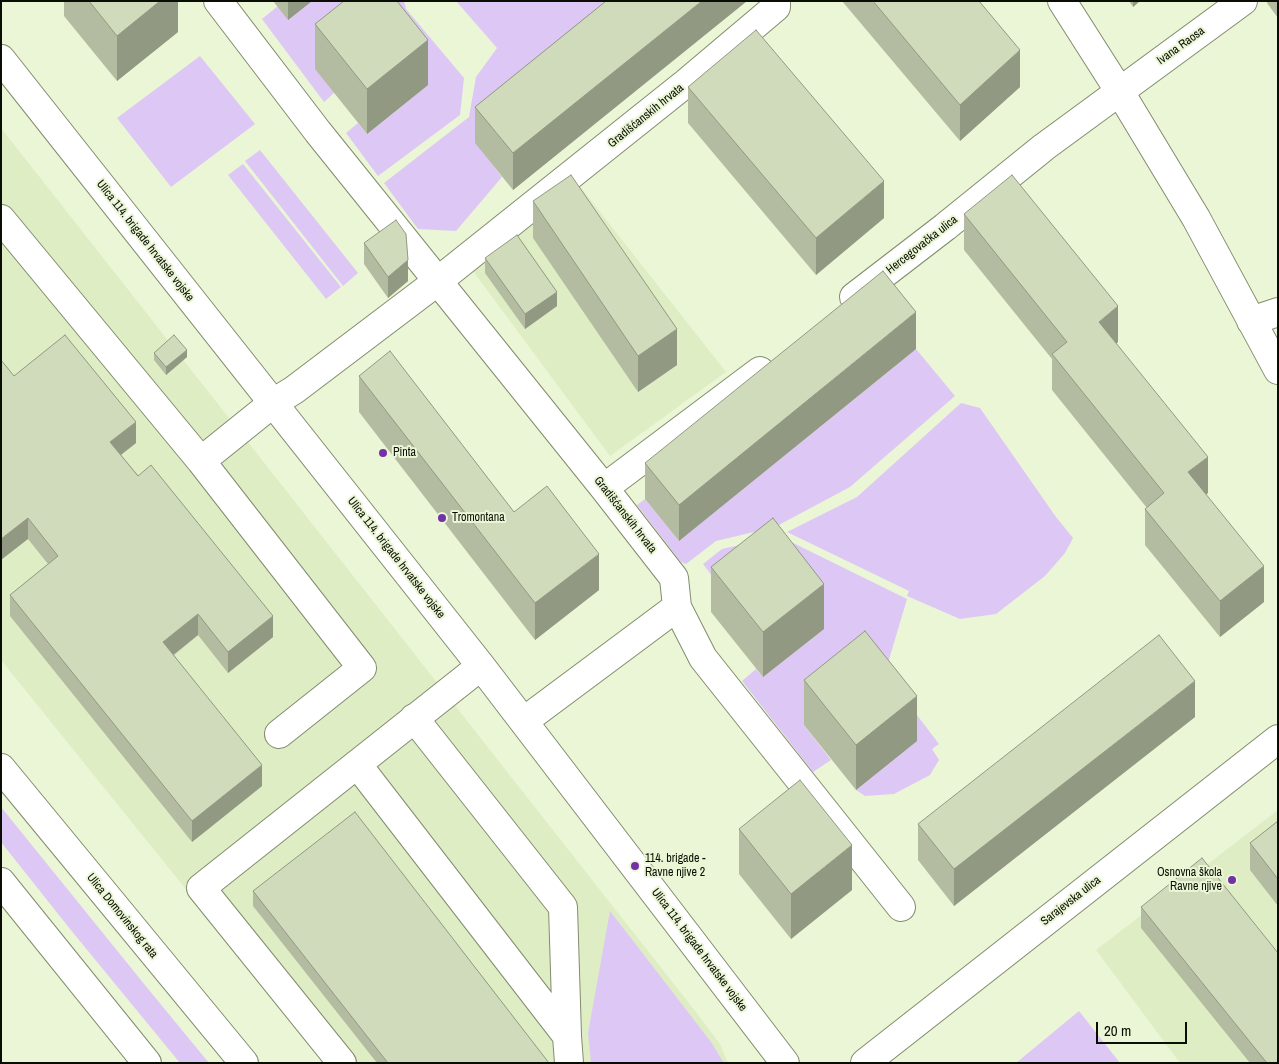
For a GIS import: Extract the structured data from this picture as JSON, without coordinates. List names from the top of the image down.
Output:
{
  "streets": {
    "street": [
      "Ivana Raosa",
      "Gradišćanskih hrvata",
      "Ulica 114. brigade hrvatske vojske",
      "Hercegovačka ulica",
      "Sarajevska ulica",
      "Ulica Domovinskog rata"
    ]
  },
  "crossings": [
    ["Ivana Raosa", "Hercegovačka ulica"],
    ["Gradišćanskih hrvata", "Ulica 114. brigade hrvatske vojske"]
  ],
  "places": [
    "Pinta",
    "Tromontana",
    "114. brigade - Ravne njive 2",
    "Osnovna škola Ravne njive"
  ],
  "scale_bar": "20 m"
}
